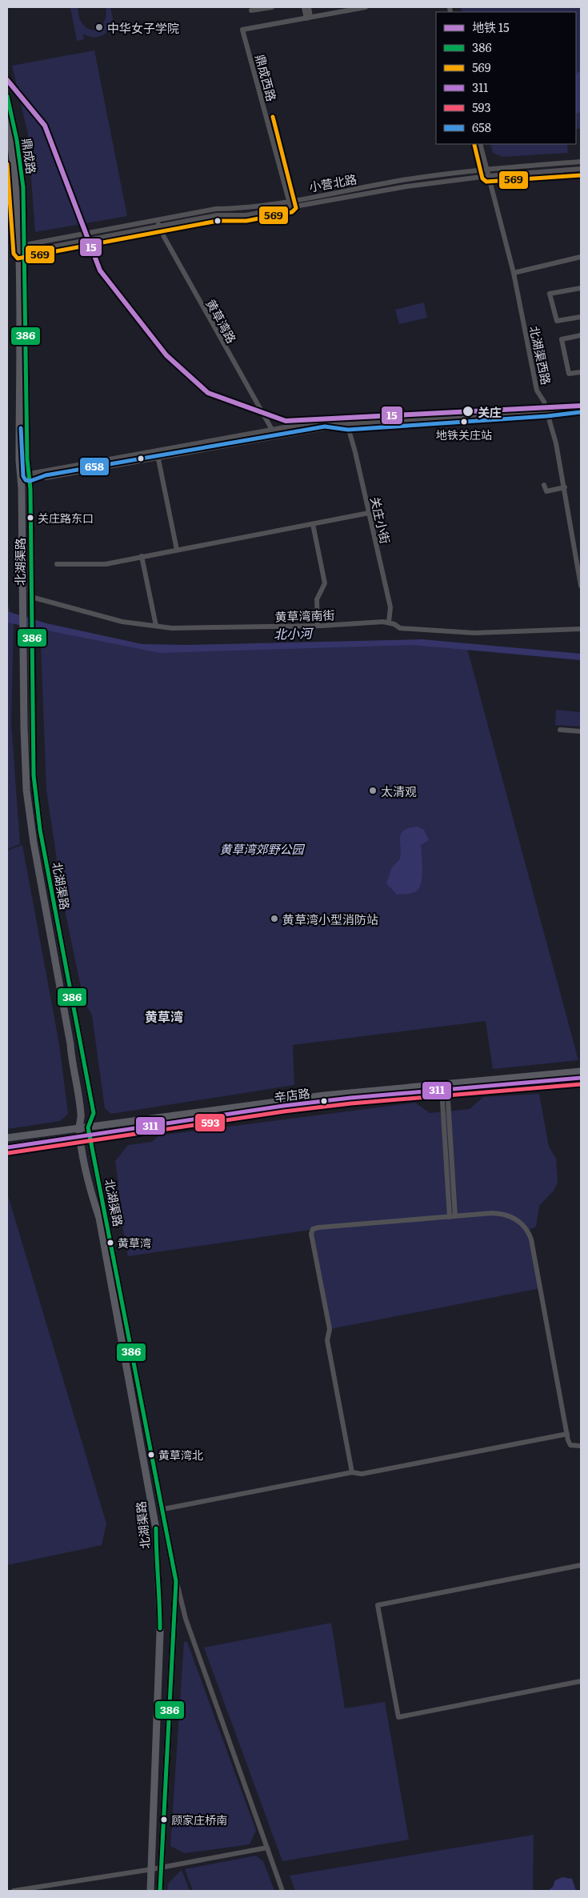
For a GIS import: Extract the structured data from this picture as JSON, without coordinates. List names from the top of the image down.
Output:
{
  "streets": {
    "main road": ["鼎成路", "北湖渠路", "辛店路"],
    "street": [
      "鼎成西路",
      "小营北路",
      "黄草湾路",
      "北湖渠西路",
      "关庄小街",
      "黄草湾南街"
    ]
  },
  "crossings": [
    ["鼎成西路", "小营北路"],
    ["鼎成路", "小营北路"],
    ["鼎成路", "北湖渠路"],
    ["小营北路", "黄草湾路"],
    ["小营北路", "北湖渠西路"],
    ["小营北路", "北湖渠路"],
    ["关庄小街", "黄草湾南街"],
    ["北湖渠路", "黄草湾南街"],
    ["北湖渠路", "辛店路"]
  ],
  "districts": ["黄草湾"],
  "water": ["北小河"],
  "parks": ["黄草湾郊野公园"],
  "places": [
    "中华女子学院",
    "关庄",
    "地铁关庄站",
    "关庄路东口",
    "太清观",
    "黄草湾小型消防站",
    "黄草湾",
    "黄草湾北",
    "顾家庄桥南"
  ],
  "lines": [
    "metro line 15",
    "transit line 386",
    "transit line 569",
    "transit line 658",
    "transit line 311",
    "transit line 593"
  ],
  "legend": [
    "地铁 15",
    "386",
    "569",
    "311",
    "593",
    "658"
  ]
}
